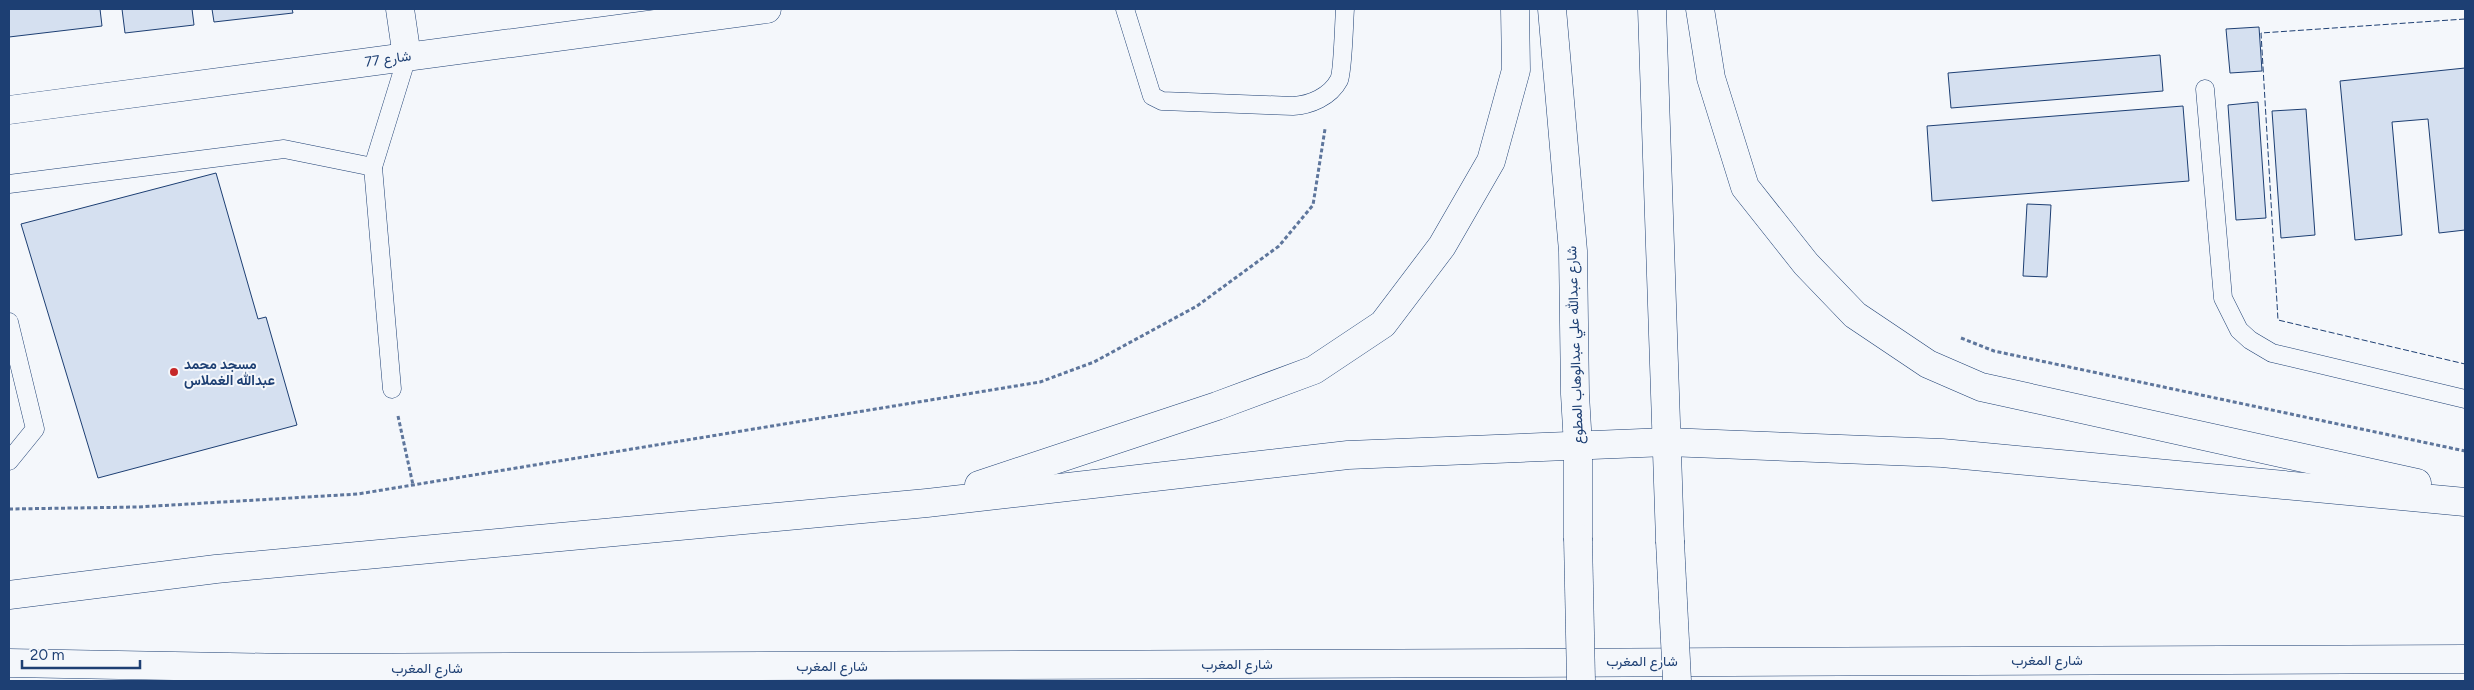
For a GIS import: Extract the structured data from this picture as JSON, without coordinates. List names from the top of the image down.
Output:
{
  "streets": {
    "main road": ["شارع 77", "شارع عبدالله علي عبدالوهاب المطوع", "شارع المغرب"]
  },
  "places": ["مسجد محمد عبدالله الغملاس"],
  "scale_bar": "20 m"
}
